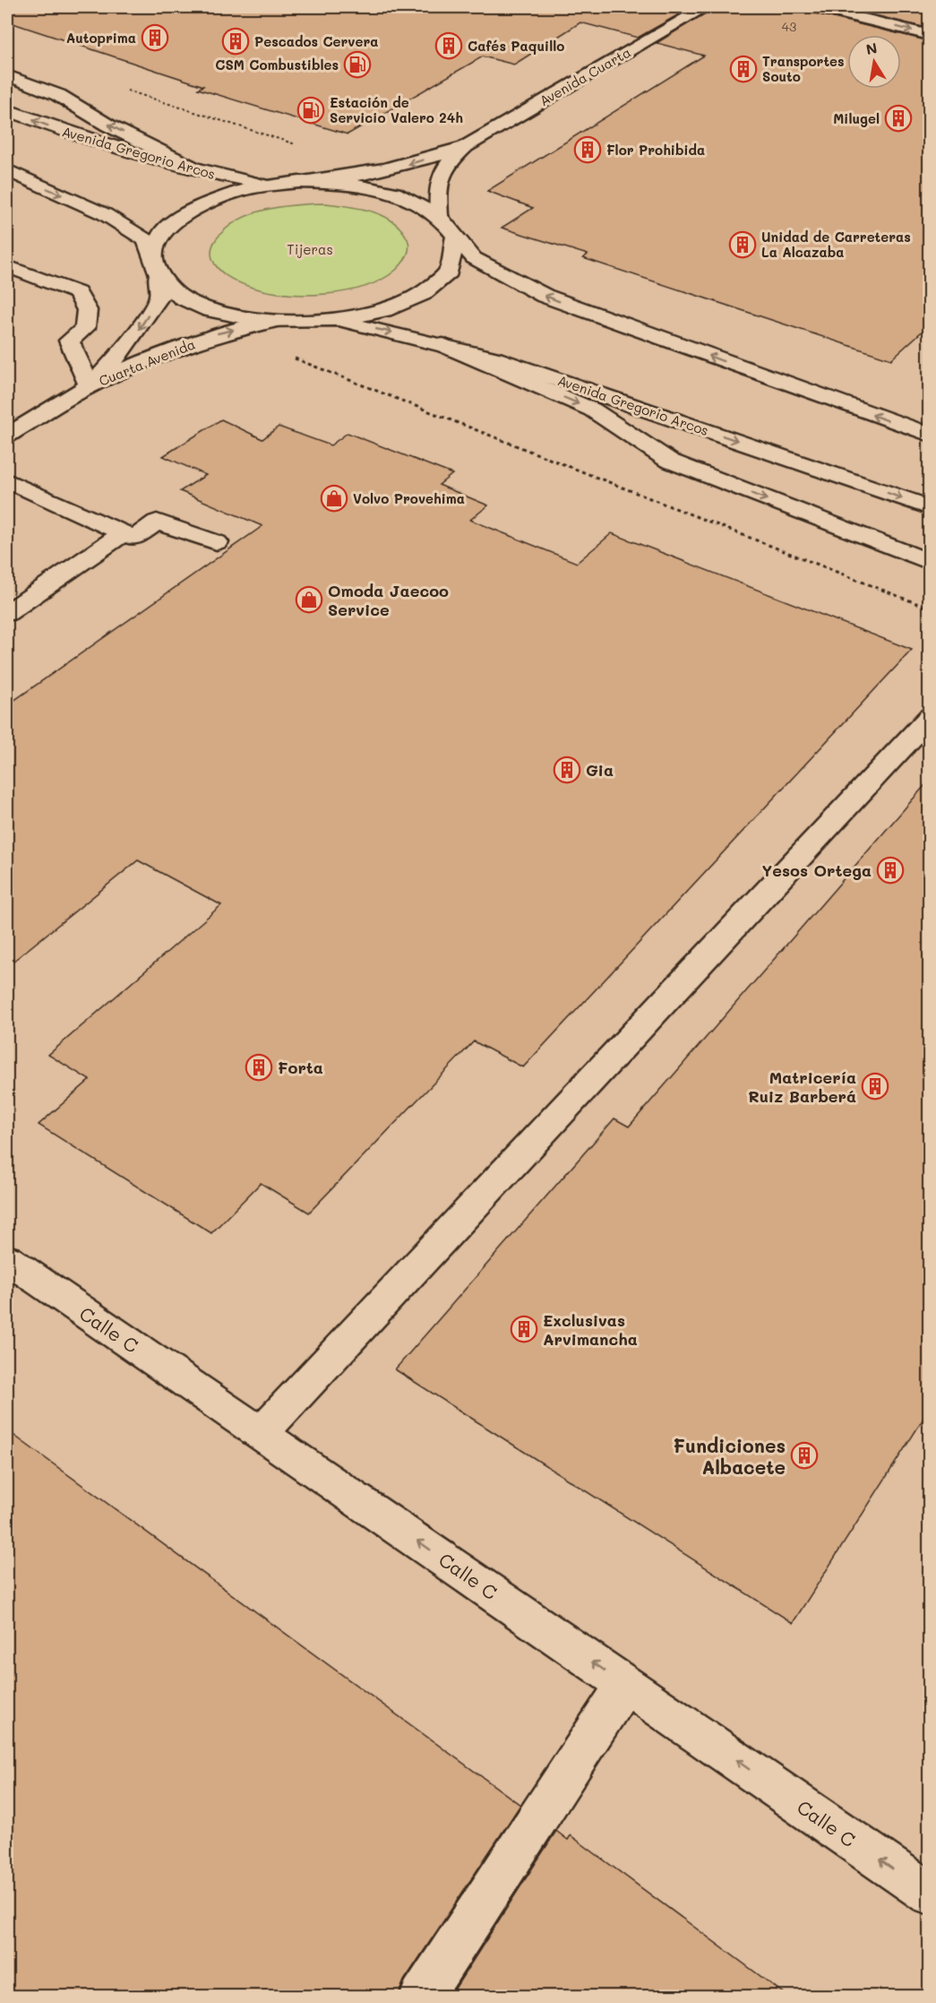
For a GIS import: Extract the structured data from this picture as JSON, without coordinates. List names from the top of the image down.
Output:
{
  "streets": {
    "main road": [
      "Avenida Cuarta",
      "Avenida Gregorio Arcos",
      "Cuarta Avenida",
      "Calle C"
    ]
  },
  "one_way": ["Calle C"],
  "parks": ["Tijeras"],
  "places": {
    "building": [
      "Autoprima",
      "Pescados Cervera",
      "Cafés Paquillo",
      "Transportes Souto",
      "Milugel",
      "Flor Prohibida",
      "Unidad de Carreteras La Alcazaba",
      "Gia",
      "Yesos Ortega",
      "Forta",
      "Matricería Ruiz Barberá",
      "Exclusivas Arvimancha",
      "Fundiciones Albacete"
    ],
    "fuel station": ["CSM Combustibles", "Estación de Servicio Valero 24h"],
    "shop": ["Volvo Provehima", "Omoda Jaecoo Service"]
  },
  "house_numbers": ["43"],
  "north": "top"
}
